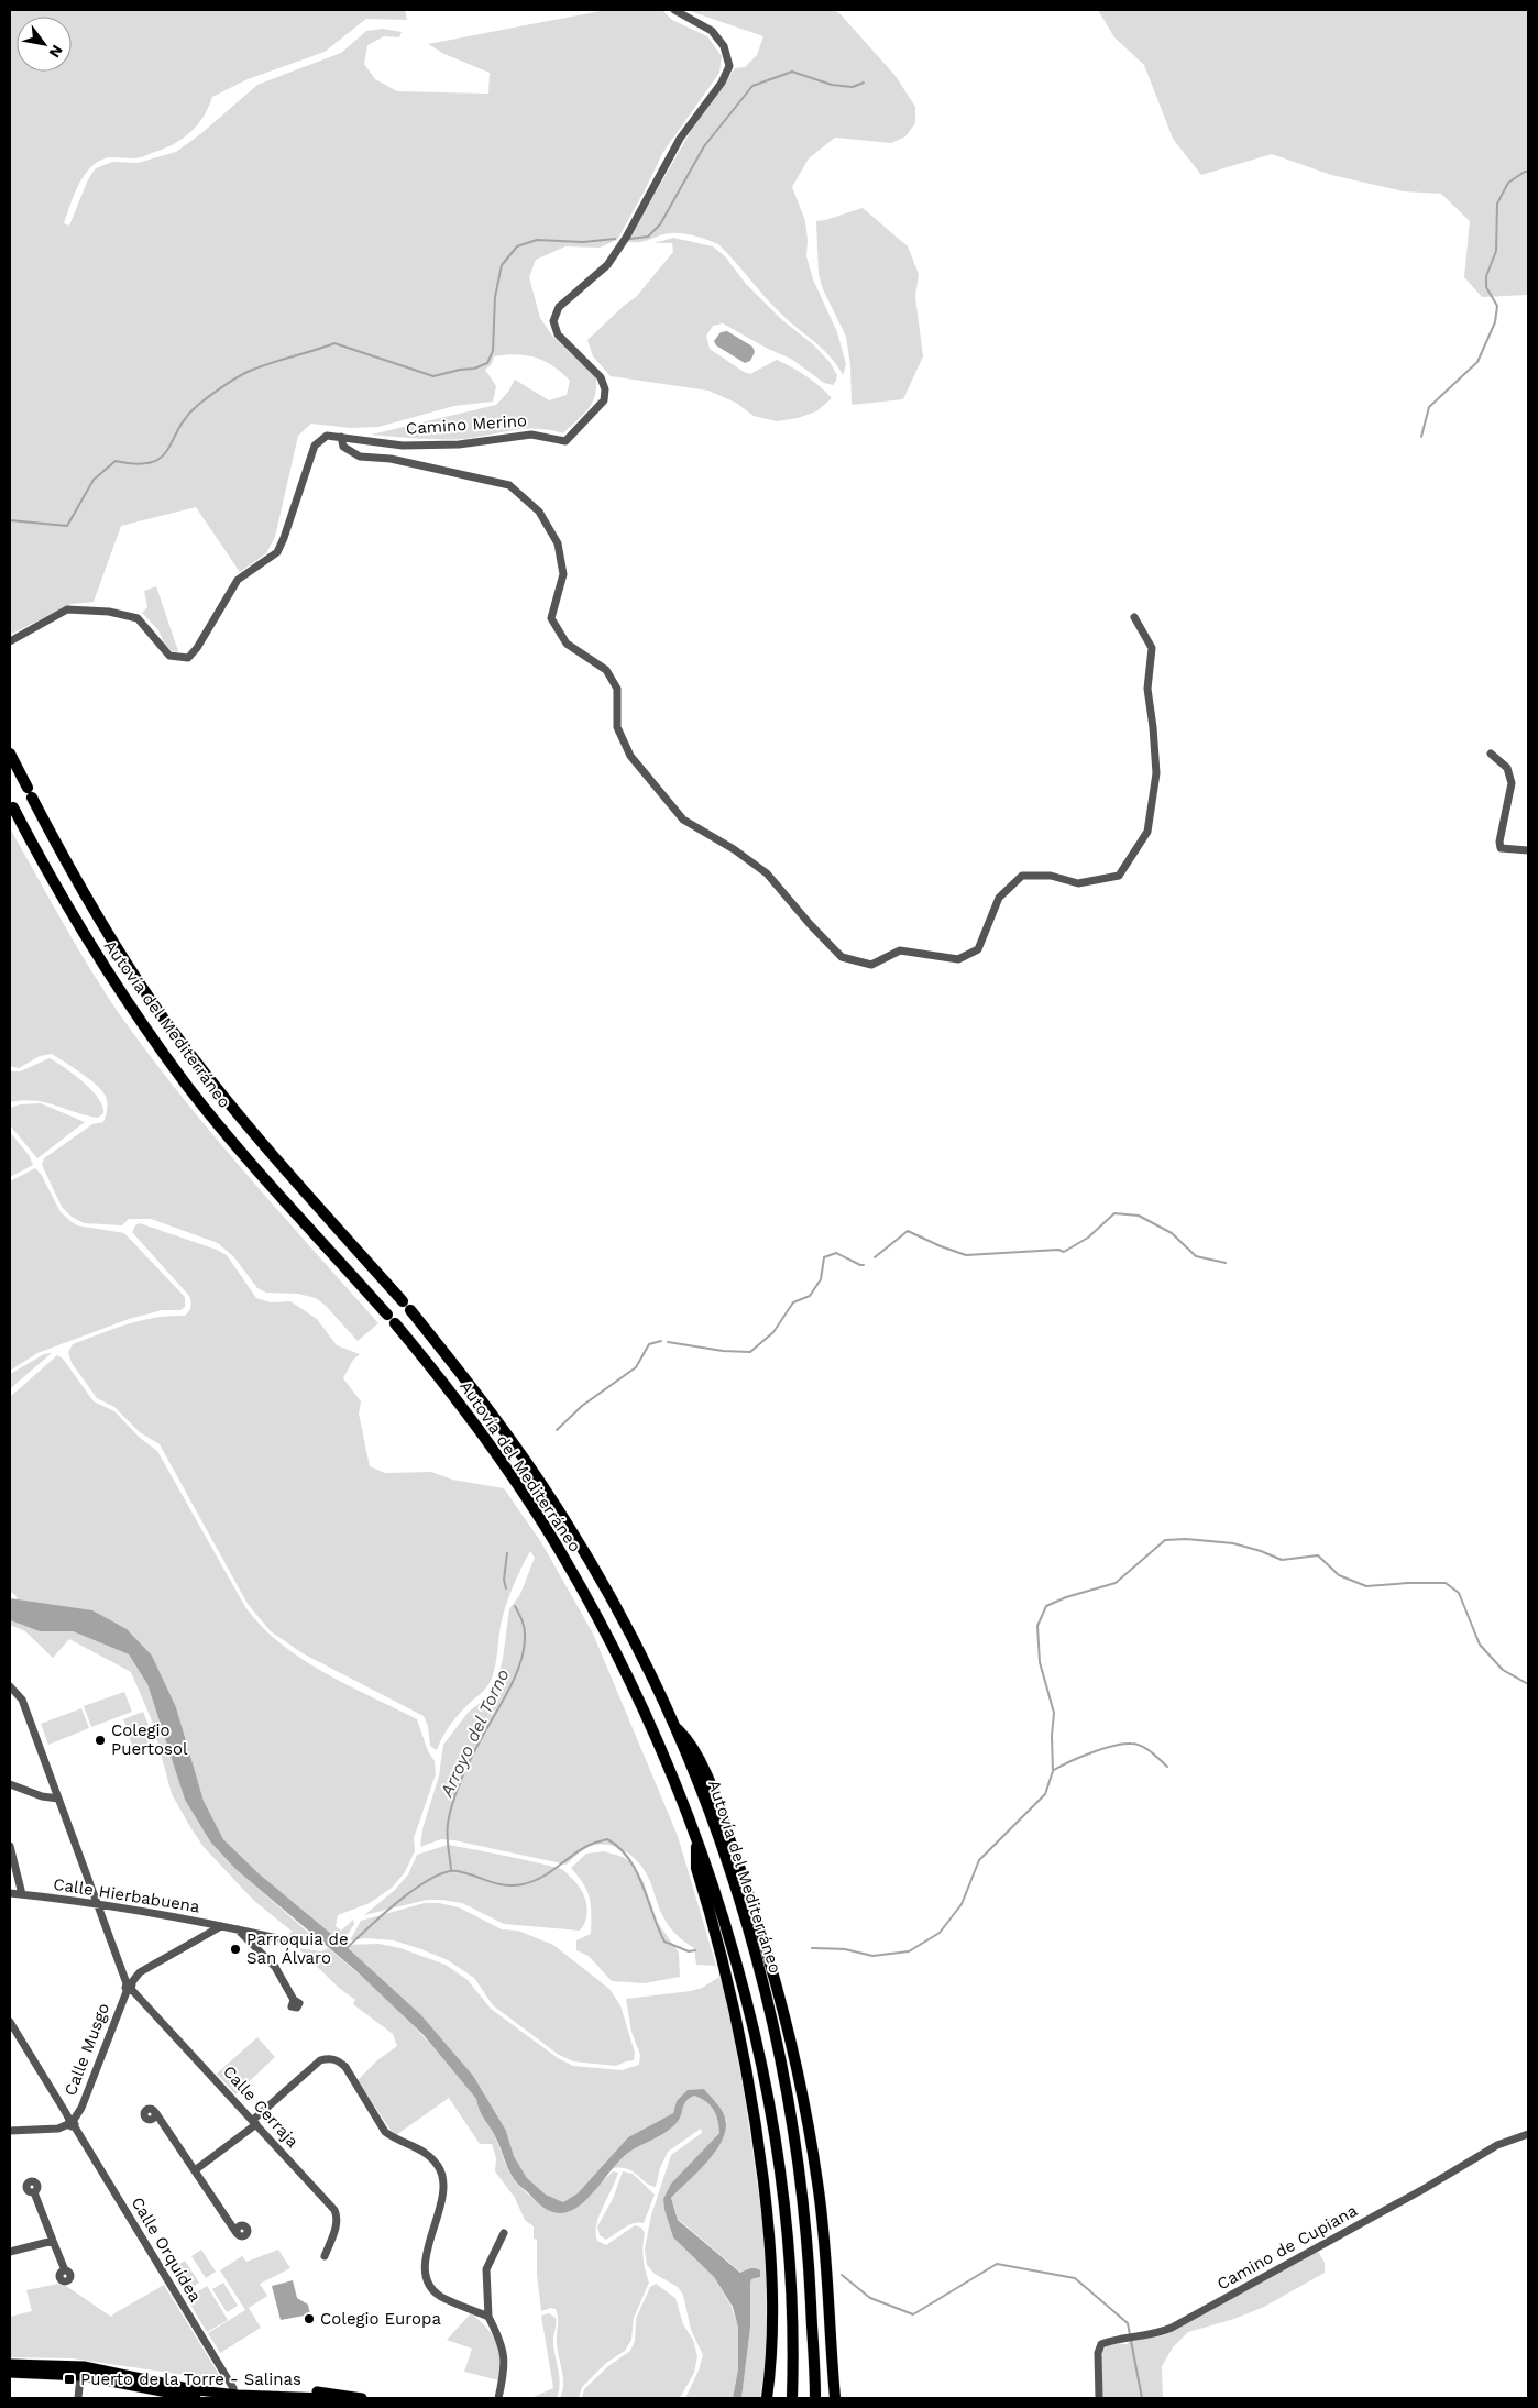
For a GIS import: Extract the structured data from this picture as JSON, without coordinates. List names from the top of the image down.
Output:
{
  "streets": {
    "highway": ["Autovía del Mediterráneo"],
    "street": [
      "Camino Merino",
      "Calle Hierbabuena",
      "Calle Musgo",
      "Calle Cerraja",
      "Camino de Cupiana",
      "Calle Orquídea"
    ]
  },
  "crossings": [
    ["Calle Hierbabuena", "Calle Musgo"],
    ["Calle Hierbabuena", "Calle Cerraja"],
    ["Calle Musgo", "Calle Cerraja"],
    ["Calle Musgo", "Calle Orquídea"]
  ],
  "water": ["Arroyo del Torno"],
  "places": {
    "other": ["Colegio Puertosol", "Parroquia de San Álvaro", "Colegio Europa"],
    "transit": ["Puerto de la Torre - Salinas"]
  },
  "north": "bottom right"
}
